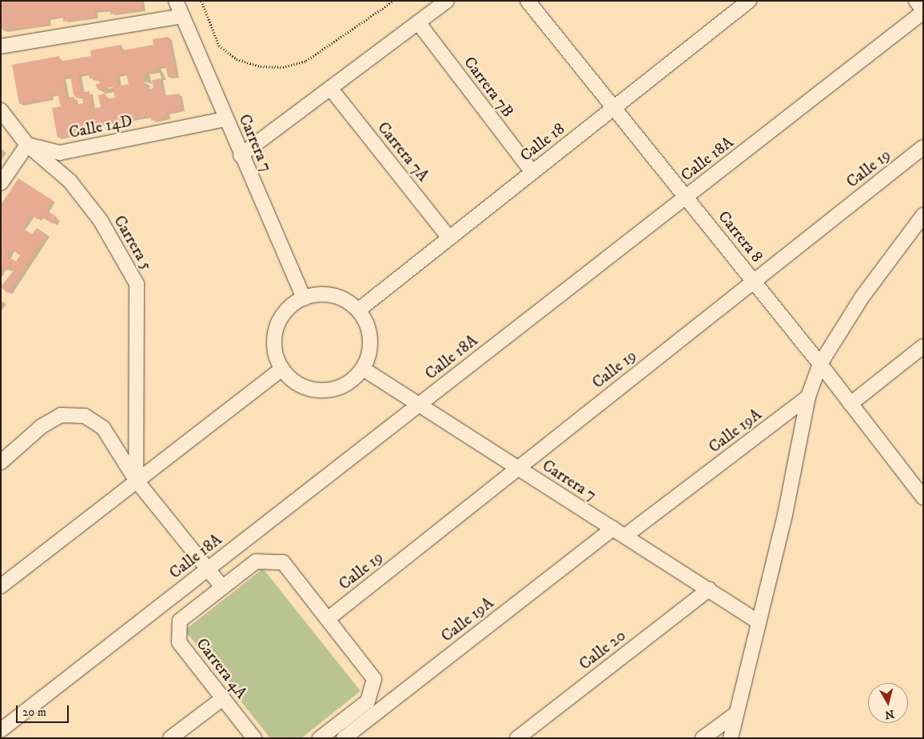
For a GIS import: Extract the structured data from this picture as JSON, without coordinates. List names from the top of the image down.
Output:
{
  "streets": {
    "street": [
      "Carrera 7B",
      "Calle 14D",
      "Calle 18",
      "Carrera 7",
      "Carrera 7A",
      "Calle 18A",
      "Calle 19",
      "Carrera 8",
      "Carrera 5",
      "Calle 19A",
      "Calle 20",
      "Carrera 4A"
    ]
  },
  "crossings": [
    ["Carrera 7B", "Calle 18"],
    ["Calle 14D", "Carrera 7"],
    ["Calle 14D", "Carrera 5"],
    ["Calle 18", "Carrera 7"],
    ["Calle 18", "Carrera 7A"],
    ["Calle 18", "Carrera 8"],
    ["Carrera 7", "Calle 18A"],
    ["Carrera 7", "Calle 19"],
    ["Carrera 7", "Calle 19A"],
    ["Carrera 7", "Calle 20"],
    ["Calle 18A", "Carrera 8"],
    ["Calle 19", "Carrera 8"],
    ["Calle 19", "Carrera 4A"]
  ],
  "scale_bar": "20 m",
  "north": "bottom"
}
